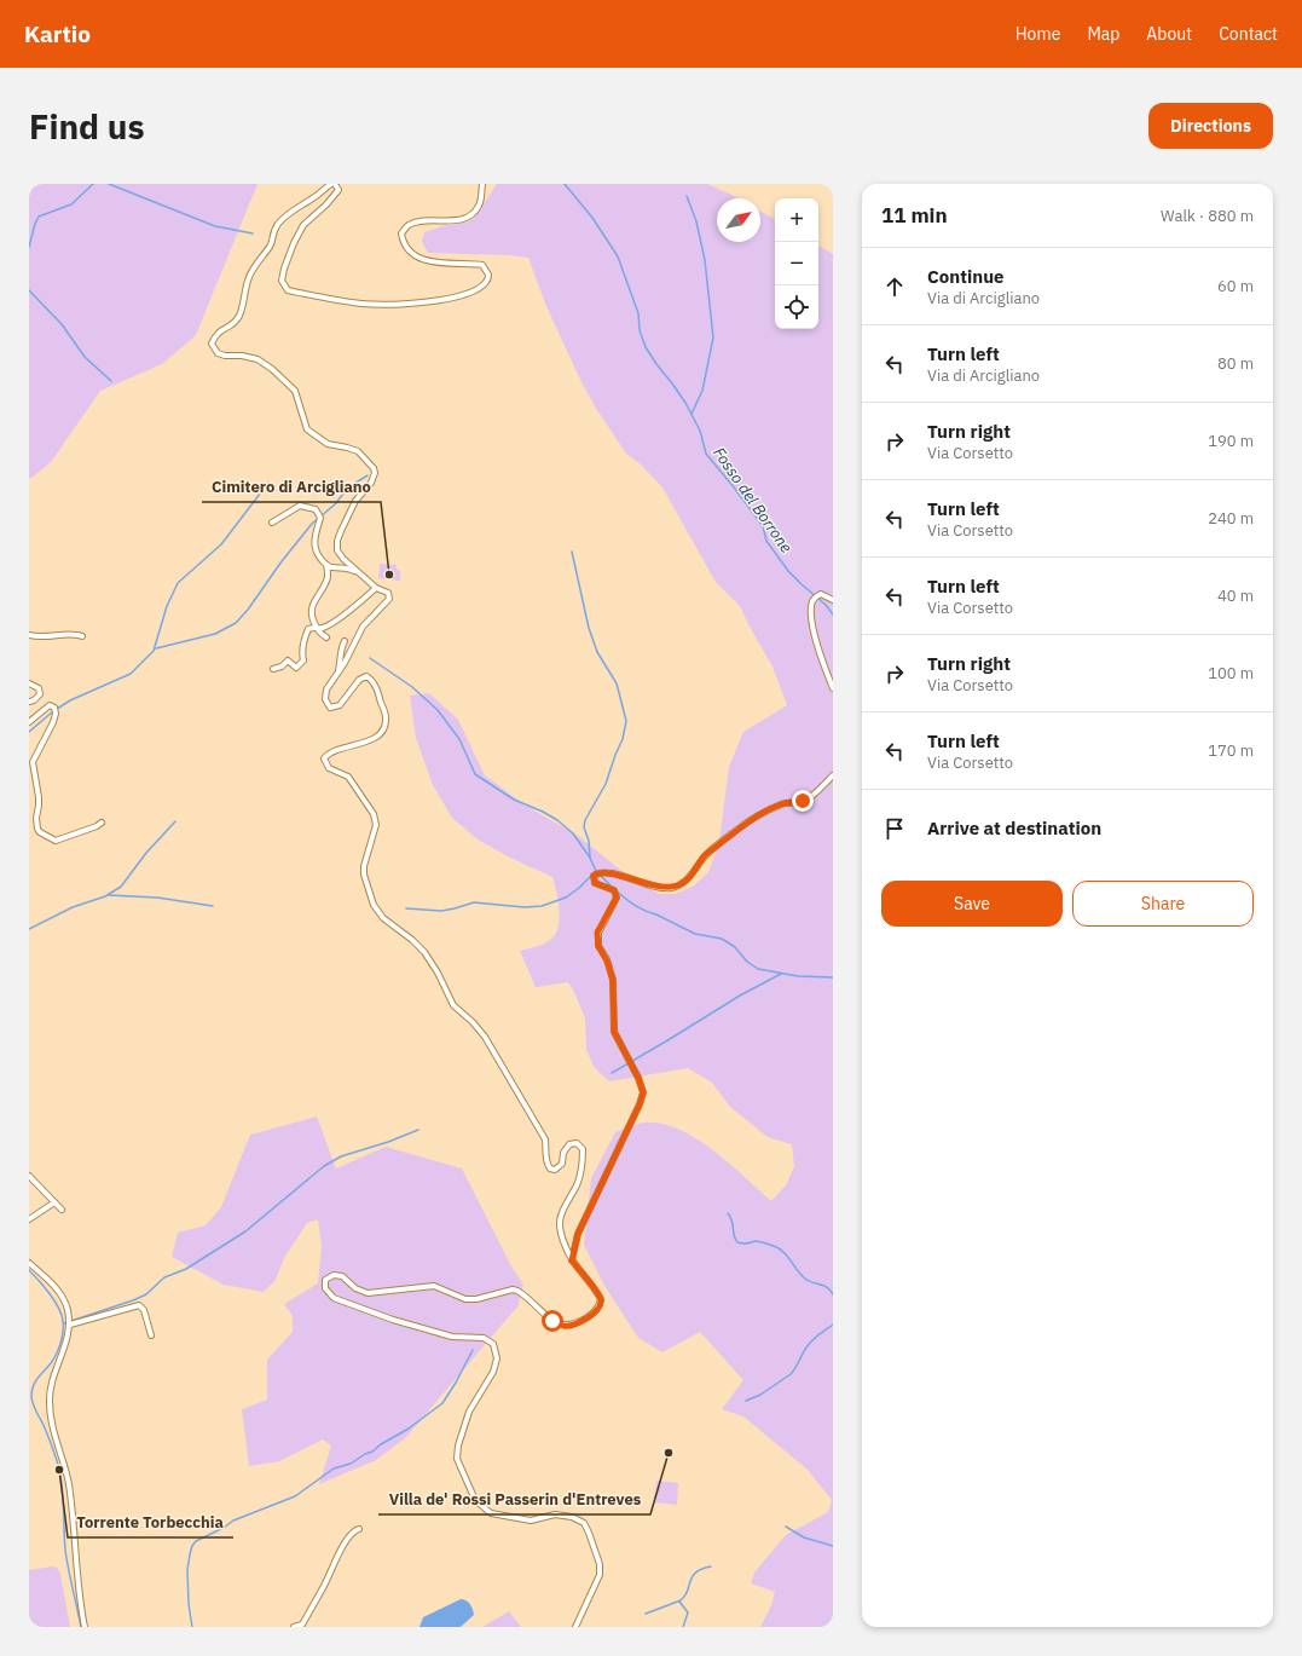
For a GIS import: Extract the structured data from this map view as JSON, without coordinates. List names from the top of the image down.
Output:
{
  "water": ["Fosso del Borrone"],
  "places": ["Cimitero di Arcigliano", "Villa de' Rossi Passerin d'Entreves", "Torrente Torbecchia"],
  "north": "top right",
  "page": {
    "header": "Kartio",
    "nav": [
      "Home",
      "Map",
      "About",
      "Contact"
    ],
    "buttons": [
      "Directions",
      ["Save", "Share"]
    ],
    "title": "Find us",
    "heading": ["11 min", "Walk · 880 m"],
    "map_buttons": ["+", "−"],
    "list": [
      ["Continue", "Via di Arcigliano", "60 m"],
      ["Turn left", "Via di Arcigliano", "80 m"],
      ["Turn right", "Via Corsetto", "190 m"],
      ["Turn left", "Via Corsetto", "240 m"],
      ["Turn left", "Via Corsetto", "40 m"],
      ["Turn right", "Via Corsetto", "100 m"],
      ["Turn left", "Via Corsetto", "170 m"],
      "Arrive at destination"
    ]
  }
}
